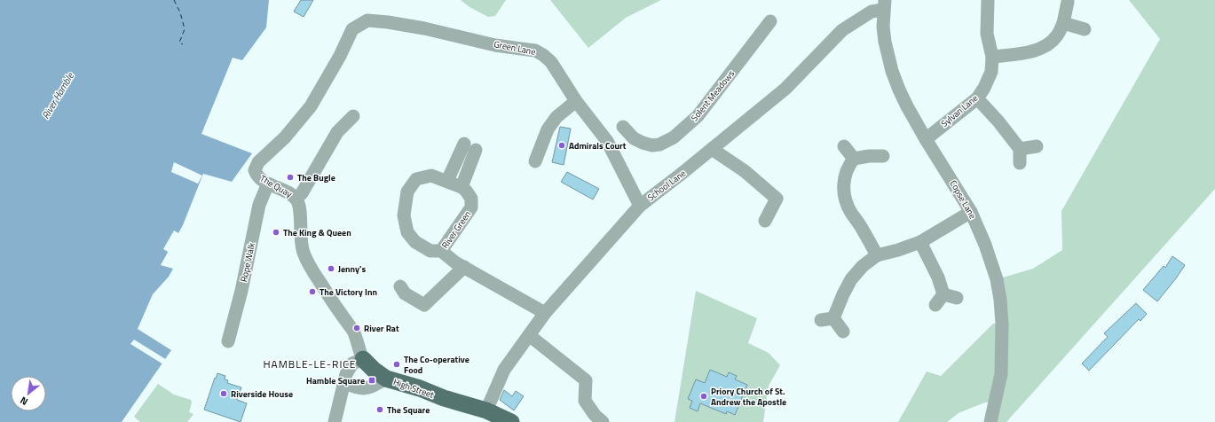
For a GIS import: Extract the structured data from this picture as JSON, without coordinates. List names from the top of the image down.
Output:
{
  "streets": {
    "main road": ["High Street"],
    "street": [
      "Green Lane",
      "Solent Meadows",
      "Sylvan Lane",
      "School Lane",
      "The Quay",
      "Copse Lane",
      "River Green",
      "Rope Walk"
    ]
  },
  "crossings": [
    ["Green Lane", "Solent Meadows"],
    ["Green Lane", "School Lane"],
    ["Green Lane", "The Quay"],
    ["Sylvan Lane", "Copse Lane"],
    ["School Lane", "Copse Lane"],
    ["School Lane", "River Green"],
    ["School Lane", "High Street"],
    ["The Quay", "Rope Walk"]
  ],
  "districts": ["HAMBLE-LE-RICE"],
  "water": ["River Hamble"],
  "places": {
    "other": [
      "Admirals Court",
      "The Bugle",
      "The King & Queen",
      "Jenny's",
      "The Victory Inn",
      "River Rat",
      "The Co-operative Food",
      "Riverside House",
      "Priory Church of St. Andrew the Apostle",
      "The Square"
    ],
    "transit": ["Hamble Square"]
  },
  "north": "bottom left"
}
